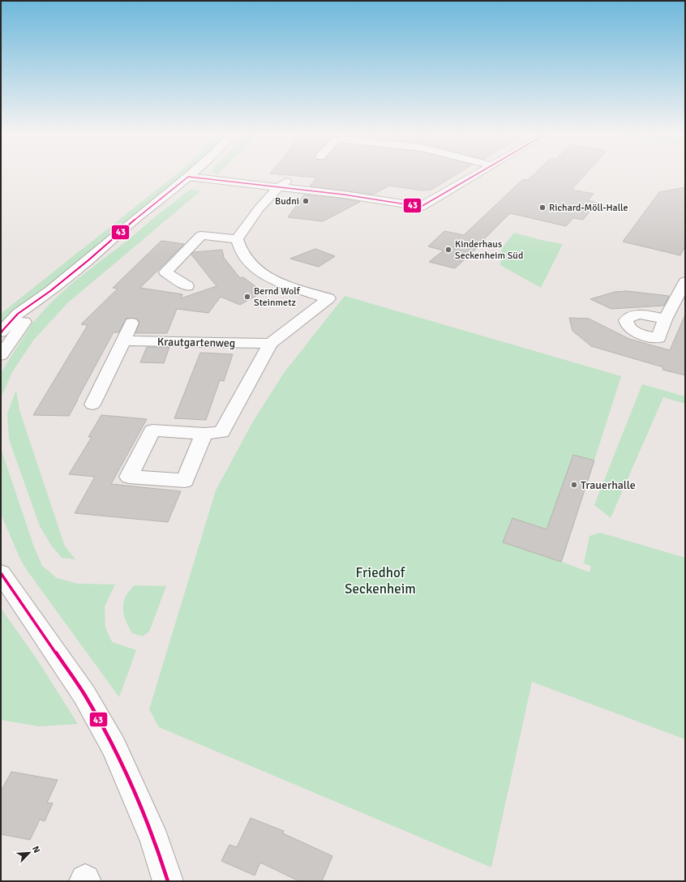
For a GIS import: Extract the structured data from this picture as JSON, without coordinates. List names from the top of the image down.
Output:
{
  "streets": {
    "street": ["Krautgartenweg"]
  },
  "parks": ["Friedhof Seckenheim"],
  "places": [
    "Budni",
    "Richard-Möll-Halle",
    "Kinderhaus Seckenheim Süd",
    "Bernd Wolf Steinmetz",
    "Trauerhalle"
  ],
  "lines": ["transit line 43"],
  "north": "top right"
}
